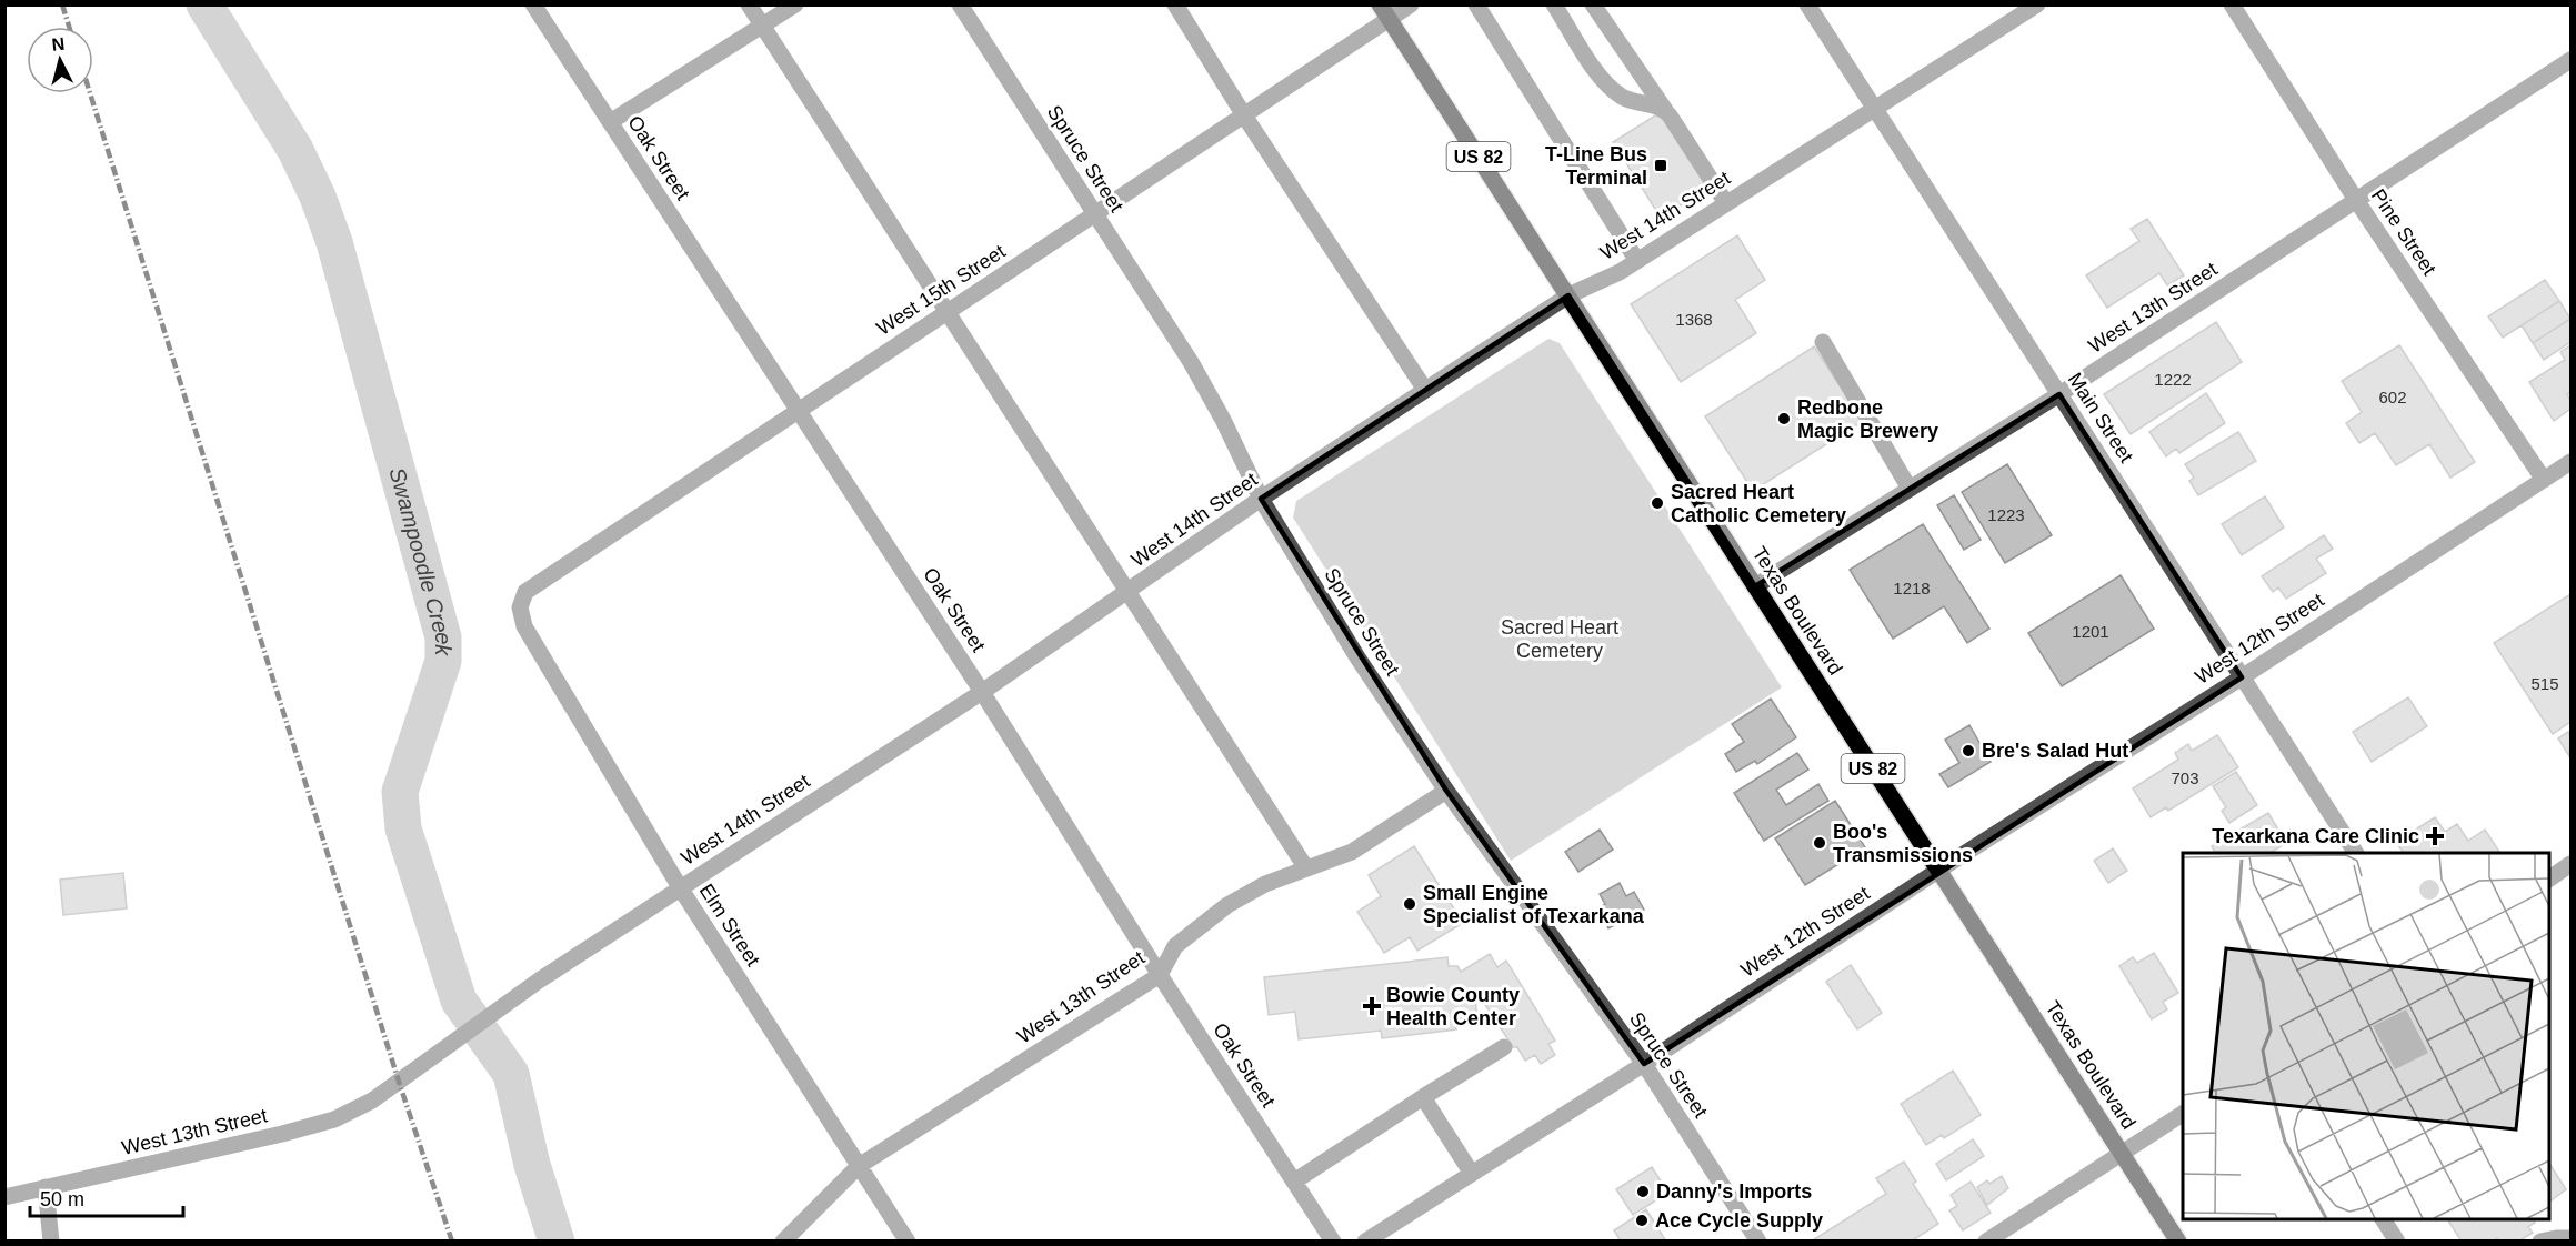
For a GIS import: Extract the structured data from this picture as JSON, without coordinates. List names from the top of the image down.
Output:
{
  "streets": {
    "main road": ["US 82", "Texas Boulevard"],
    "street": [
      "Oak Street",
      "Spruce Street",
      "West 14th Street",
      "Pine Street",
      "West 15th Street",
      "West 13th Street",
      "Main Street",
      "West 12th Street",
      "Elm Street"
    ]
  },
  "crossings": [
    ["Oak Street", "West 14th Street"],
    ["Oak Street", "West 15th Street"],
    ["Oak Street", "West 13th Street"],
    ["Spruce Street", "West 14th Street"],
    ["Spruce Street", "West 15th Street"],
    ["Spruce Street", "West 13th Street"],
    ["Spruce Street", "West 12th Street"],
    ["West 14th Street", "West 13th Street"],
    ["West 14th Street", "Main Street"],
    ["West 14th Street", "Texas Boulevard"],
    ["West 14th Street", "Elm Street"],
    ["Pine Street", "West 13th Street"],
    ["Pine Street", "West 12th Street"],
    ["West 15th Street", "Texas Boulevard"],
    ["West 15th Street", "Elm Street"],
    ["West 13th Street", "Main Street"],
    ["West 13th Street", "Texas Boulevard"],
    ["West 13th Street", "Elm Street"],
    ["Main Street", "West 12th Street"],
    ["Texas Boulevard", "West 12th Street"]
  ],
  "water": ["Swampoodle Creek"],
  "parks": ["Sacred Heart Cemetery"],
  "places": {
    "transit": ["T-Line Bus Terminal"],
    "other": [
      "Redbone Magic Brewery",
      "Sacred Heart Catholic Cemetery",
      "Bre's Salad Hut",
      "Boo's Transmissions",
      "Small Engine Specialist of Texarkana",
      "Danny's Imports",
      "Ace Cycle Supply"
    ],
    "health": ["Texarkana Care Clinic", "Bowie County Health Center"]
  },
  "house_numbers": [
    "1368",
    "1222",
    "602",
    "1223",
    "1218",
    "1201",
    "515",
    "703"
  ],
  "scale_bar": "50 m",
  "north": "top"
}
